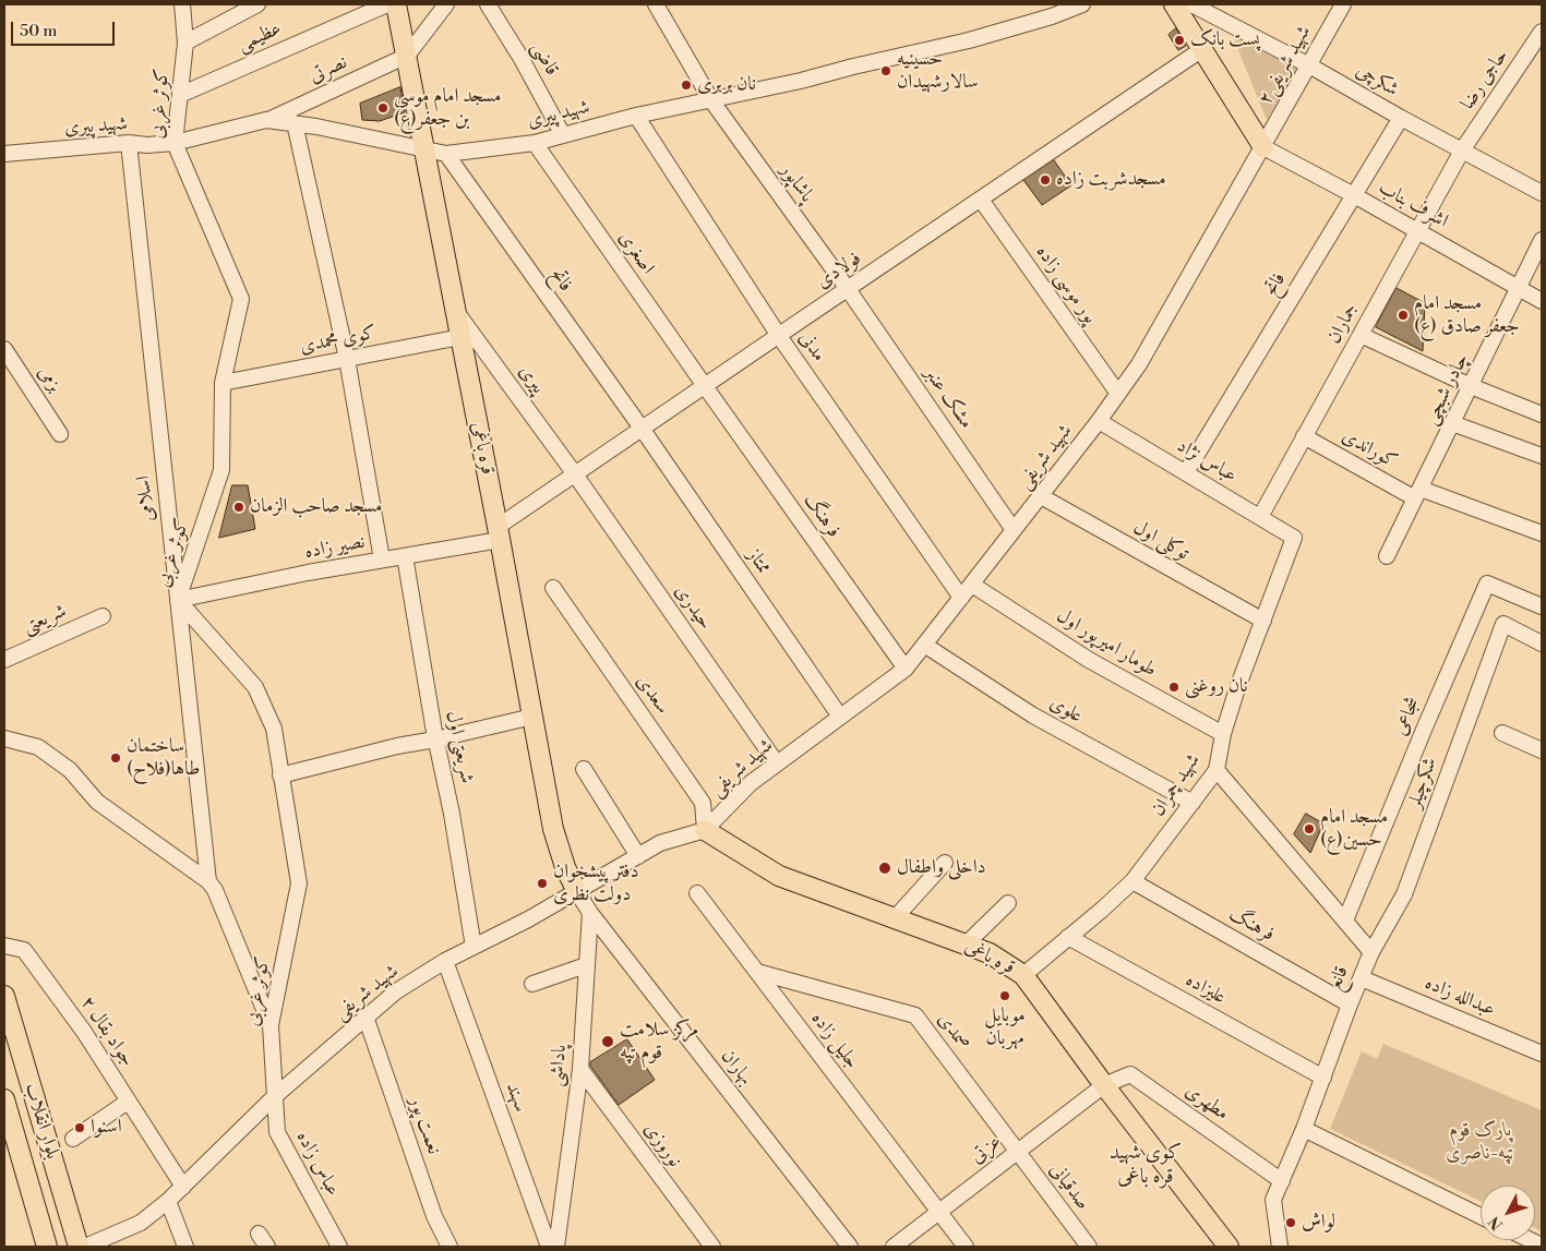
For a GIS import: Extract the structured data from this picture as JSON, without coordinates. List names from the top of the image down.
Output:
{
  "streets": {
    "main road": ["قره باغی", "بلوار انقلاب"],
    "street": [
      "عظیمی",
      "قاضی",
      "شهید شریفی۲",
      "نصرتی",
      "حاجی رضا",
      "شکرچی",
      "کوثر غربی",
      "شهید پیری",
      "پاشاپور",
      "اشرف بناب",
      "اصغری",
      "فولادی",
      "فاتح",
      "پور موسی زاده",
      "جماران",
      "کوی محمدی",
      "مدنی",
      "بزمی",
      "پیری",
      "چادر شبچی",
      "مشک عنبر",
      "کوراندی",
      "شهید شریفى",
      "عباس نژاد",
      "اسلامی",
      "فرهنگ",
      "توکلی اول",
      "نصیر زاده",
      "ممتاز",
      "حیدری",
      "شریعتی",
      "طومار امیرپور اول",
      "سعدی",
      "علوی",
      "شجاعی",
      "شریعتی اول",
      "شکرچیلر",
      "شهید چمران",
      "قانع",
      "علیزاده",
      "عبدالله زاده",
      "جواد بقال ۲",
      "صمدی",
      "جلیل زاده",
      "پاداشی",
      "بهاران",
      "سهند",
      "مطهری",
      "نعمت پور",
      "نوروزی",
      "عزتی",
      "عباس زاده",
      "صدقیانی"
    ]
  },
  "crossings": [
    ["عظیمی", "کوثر غربی"],
    ["قاضی", "شهید پیری"],
    ["شهید شریفی۲", "شکرچی"],
    ["شهید شریفی۲", "اشرف بناب"],
    ["شهید شریفی۲", "شهید شریفى"],
    ["نصرتی", "شهید پیری"],
    ["نصرتی", "قره باغی"],
    ["حاجی رضا", "شکرچی"],
    ["حاجی رضا", "جماران"],
    ["شکرچی", "فاتح"],
    ["شکرچی", "جماران"],
    ["کوثر غربی", "شهید پیری"],
    ["کوثر غربی", "کوی محمدی"],
    ["کوثر غربی", "شهید شریفى"],
    ["کوثر غربی", "اسلامی"],
    ["کوثر غربی", "نصیر زاده"],
    ["کوثر غربی", "عباس زاده"],
    ["شهید پیری", "پاشاپور"],
    ["شهید پیری", "اصغری"],
    ["شهید پیری", "فاتح"],
    ["شهید پیری", "مدنی"],
    ["شهید پیری", "قره باغی"],
    ["شهید پیری", "اسلامی"],
    ["پاشاپور", "فولادی"],
    ["پاشاپور", "مشک عنبر"],
    ["اشرف بناب", "فاتح"],
    ["اشرف بناب", "جماران"],
    ["اشرف بناب", "چادر شبچی"],
    ["اشرف بناب", "شهید شریفى"],
    ["اصغری", "فولادی"],
    ["اصغری", "فرهنگ"],
    ["فولادی", "فاتح"],
    ["فولادی", "پور موسی زاده"],
    ["فولادی", "مدنی"],
    ["فولادی", "پیری"],
    ["فولادی", "مشک عنبر"],
    ["فولادی", "قره باغی"],
    ["فولادی", "فرهنگ"],
    ["فولادی", "نصیر زاده"],
    ["فولادی", "ممتاز"],
    ["فولادی", "حیدری"],
    ["فاتح", "عباس نژاد"],
    ["فاتح", "ممتاز"],
    ["پور موسی زاده", "شهید شریفى"],
    ["جماران", "کوراندی"],
    ["جماران", "عباس نژاد"],
    ["کوی محمدی", "قره باغی"],
    ["مدنی", "شهید شریفى"],
    ["پیری", "قره باغی"],
    ["پیری", "حیدری"],
    ["چادر شبچی", "کوراندی"],
    ["مشک عنبر", "شهید شریفى"],
    ["قره باغی", "شهید شریفى"],
    ["قره باغی", "نصیر زاده"],
    ["قره باغی", "سعدی"],
    ["قره باغی", "شهید چمران"],
    ["قره باغی", "مطهری"],
    ["قره باغی", "عزتی"],
    ["شهید شریفى", "عباس نژاد"],
    ["شهید شریفى", "فرهنگ"],
    ["شهید شریفى", "توکلی اول"],
    ["شهید شریفى", "ممتاز"],
    ["شهید شریفى", "حیدری"],
    ["شهید شریفى", "طومار امیرپور اول"],
    ["شهید شریفى", "سعدی"],
    ["شهید شریفى", "علوی"],
    ["شهید شریفى", "شریعتی اول"],
    ["شهید شریفى", "جواد بقال ۲"],
    ["شهید شریفى", "سهند"],
    ["شهید شریفى", "نعمت پور"],
    ["شهید شریفى", "عباس زاده"],
    ["عباس نژاد", "شهید چمران"],
    ["اسلامی", "نصیر زاده"],
    ["فرهنگ", "شهید چمران"],
    ["فرهنگ", "قانع"],
    ["توکلی اول", "شهید چمران"],
    ["نصیر زاده", "شریعتی اول"],
    ["طومار امیرپور اول", "شهید چمران"],
    ["علوی", "شهید چمران"],
    ["شجاعی", "قانع"],
    ["شکرچیلر", "قانع"],
    ["شهید چمران", "قانع"],
    ["شهید چمران", "علیزاده"],
    ["قانع", "علیزاده"],
    ["قانع", "عبدالله زاده"],
    ["قانع", "مطهری"],
    ["صمدی", "جلیل زاده"],
    ["صمدی", "عزتی"],
    ["صمدی", "صدقیانی"],
    ["جلیل زاده", "عزتی"],
    ["پاداشی", "بهاران"],
    ["پاداشی", "نوروزی"],
    ["مطهری", "عزتی"],
    ["عزتی", "صدقیانی"]
  ],
  "districts": ["کوی شهید قره باغی"],
  "parks": ["پارک قوم تپه-ناصری"],
  "places": [
    "پست بانک",
    "حسینیه سالارشهیدان",
    "نان بربری",
    "مسجد امام موسی بن جعفر(ع)",
    "مسجدشربت زاده",
    "مسجد امام جعفر صادق (ع)",
    "مسجد صاحب الزمان",
    "نان روغنی",
    "ساختمان طاها(فلاح)",
    "مسجد امام حسین(ع)",
    "داخلی واطفال",
    "دفتر پیشخوان دولت نظری",
    "موبایل مهربان",
    "مرکز سلامت قوم تپه",
    "اسنوا",
    "لواش"
  ],
  "scale_bar": "50 m",
  "north": "bottom left"
}
